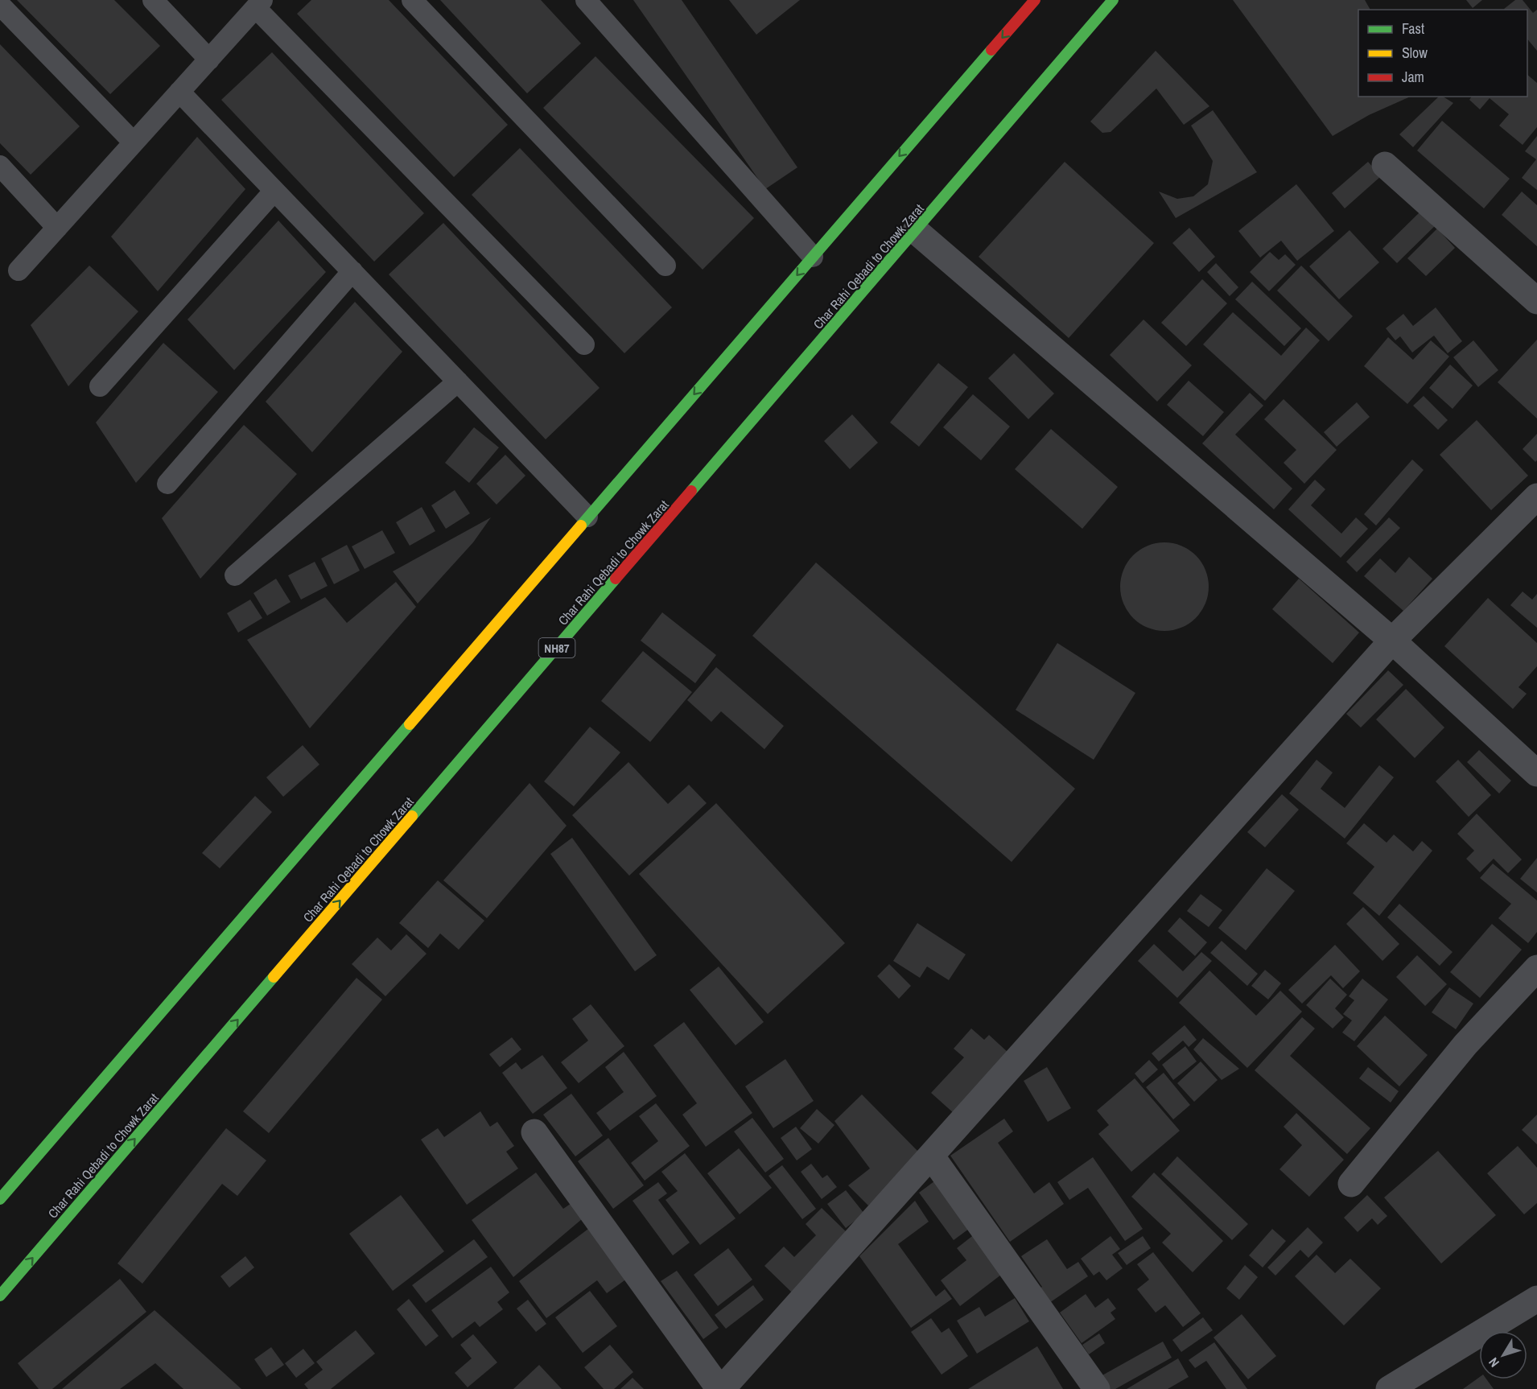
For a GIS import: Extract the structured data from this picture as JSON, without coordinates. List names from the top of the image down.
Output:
{
  "streets": {
    "highway": ["Char Rahi Qebadi to Chowk Zarat", "NH87"]
  },
  "legend": ["Fast", "Slow", "Jam"],
  "north": "bottom left"
}
